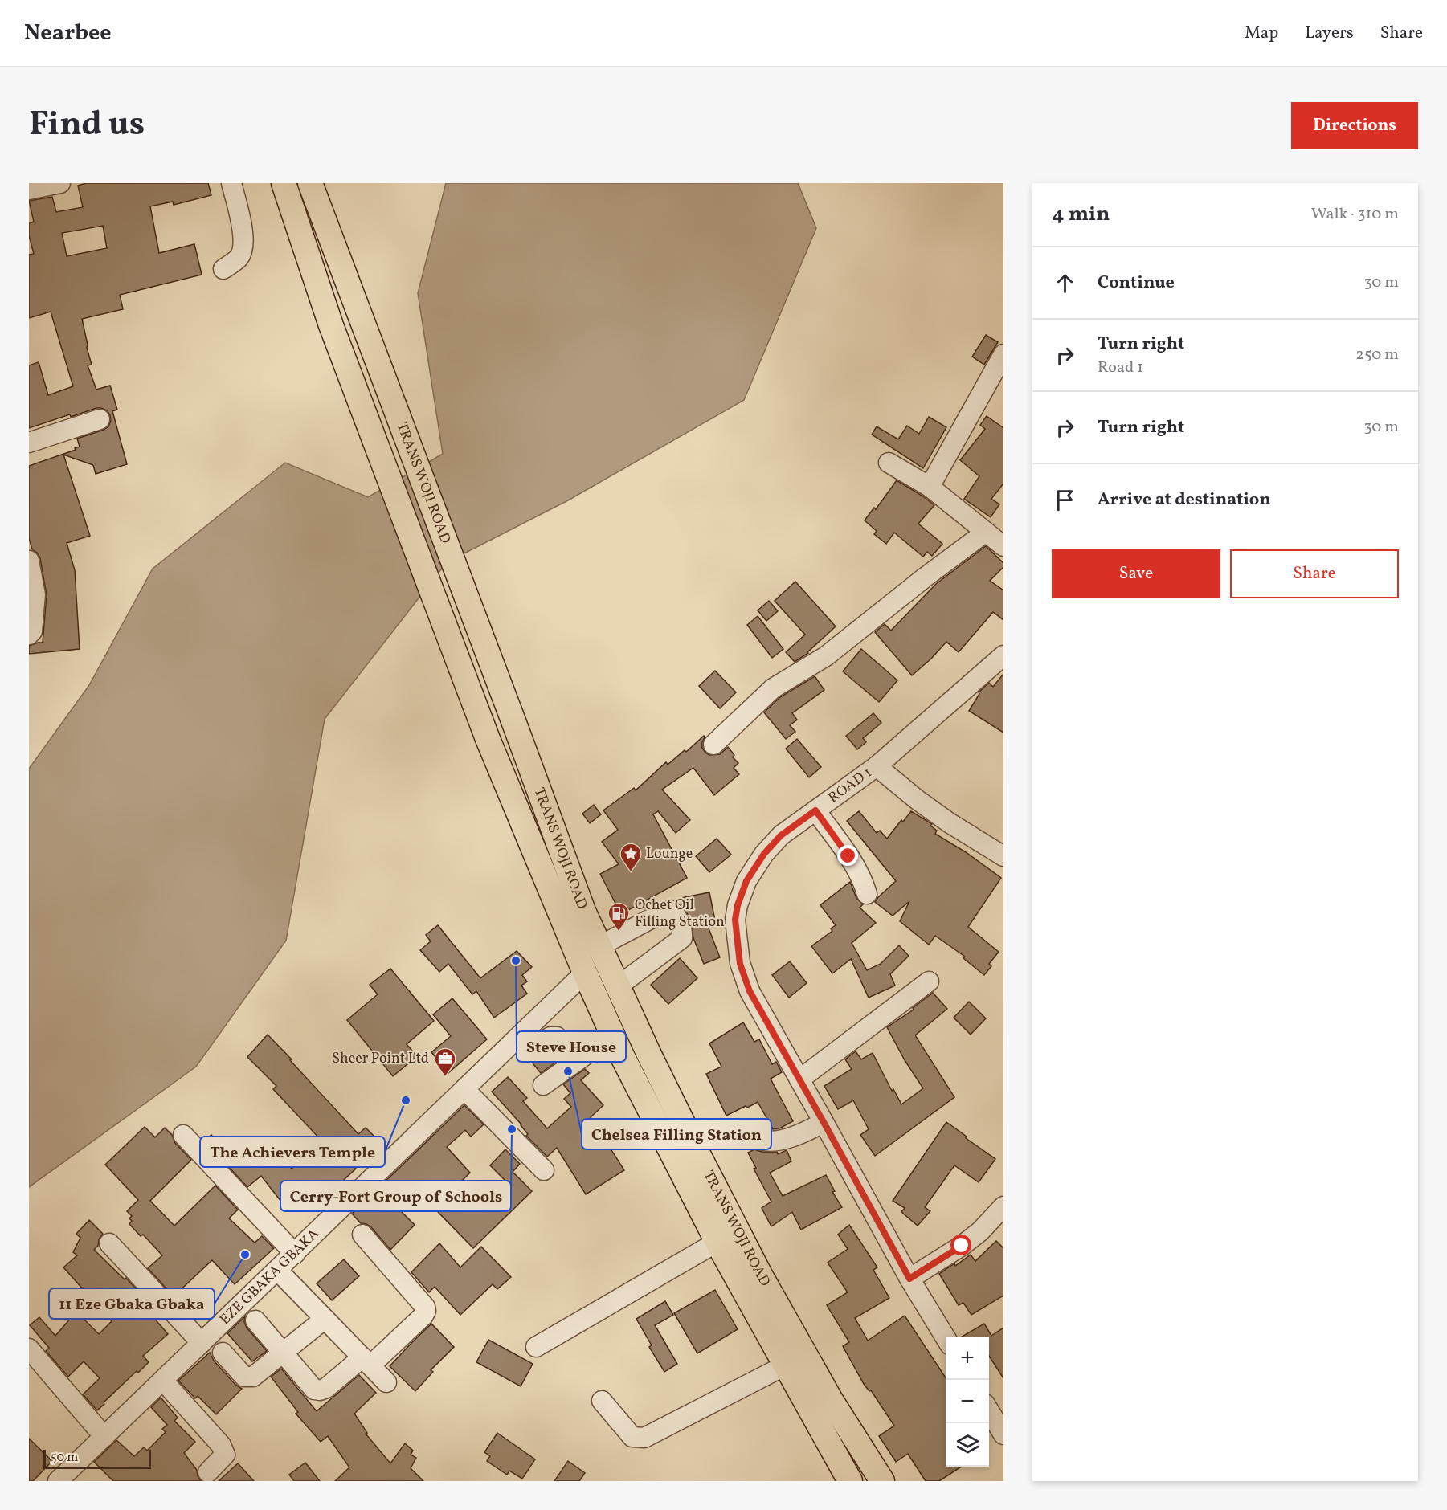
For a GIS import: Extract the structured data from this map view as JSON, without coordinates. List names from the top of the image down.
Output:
{
  "streets": {
    "main road": ["TRANS WOJI ROAD"],
    "street": ["ROAD 1", "EZE GBAKA GBAKA"]
  },
  "crossings": [
    ["TRANS WOJI ROAD", "EZE GBAKA GBAKA"]
  ],
  "places": {
    "place": ["Lounge"],
    "fuel station": ["Ochet Oil Filling Station"],
    "other": [
      "Steve House",
      "Chelsea Filling Station",
      "The Achievers Temple",
      "Cerry-Fort Group of Schools",
      "11 Eze Gbaka Gbaka"
    ],
    "office": ["Sheer Point Ltd"]
  },
  "scale_bar": "50 m",
  "page": {
    "header": "Nearbee",
    "nav": ["Map", "Layers", "Share"],
    "title": "Find us",
    "buttons": [
      "Directions",
      ["Save", "Share"]
    ],
    "heading": ["4 min", "Walk · 310 m"],
    "list": [
      ["Continue", "30 m"],
      ["Turn right", "Road 1", "250 m"],
      ["Turn right", "30 m"],
      "Arrive at destination"
    ],
    "map_buttons": ["+", "−"],
    "scale": "50 m"
  }
}
